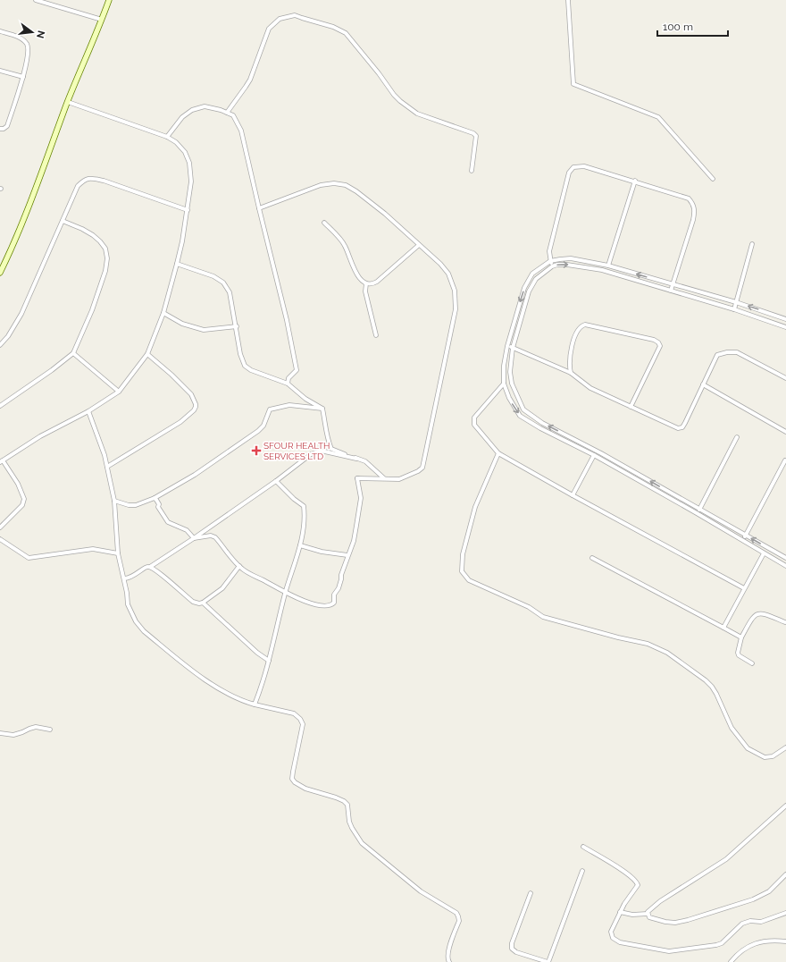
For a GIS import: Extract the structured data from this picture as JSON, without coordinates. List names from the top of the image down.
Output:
{
  "places": {
    "health": ["SFOUR HEALTH SERVICES LTD"]
  },
  "scale_bar": "100 m",
  "north": "right"
}
